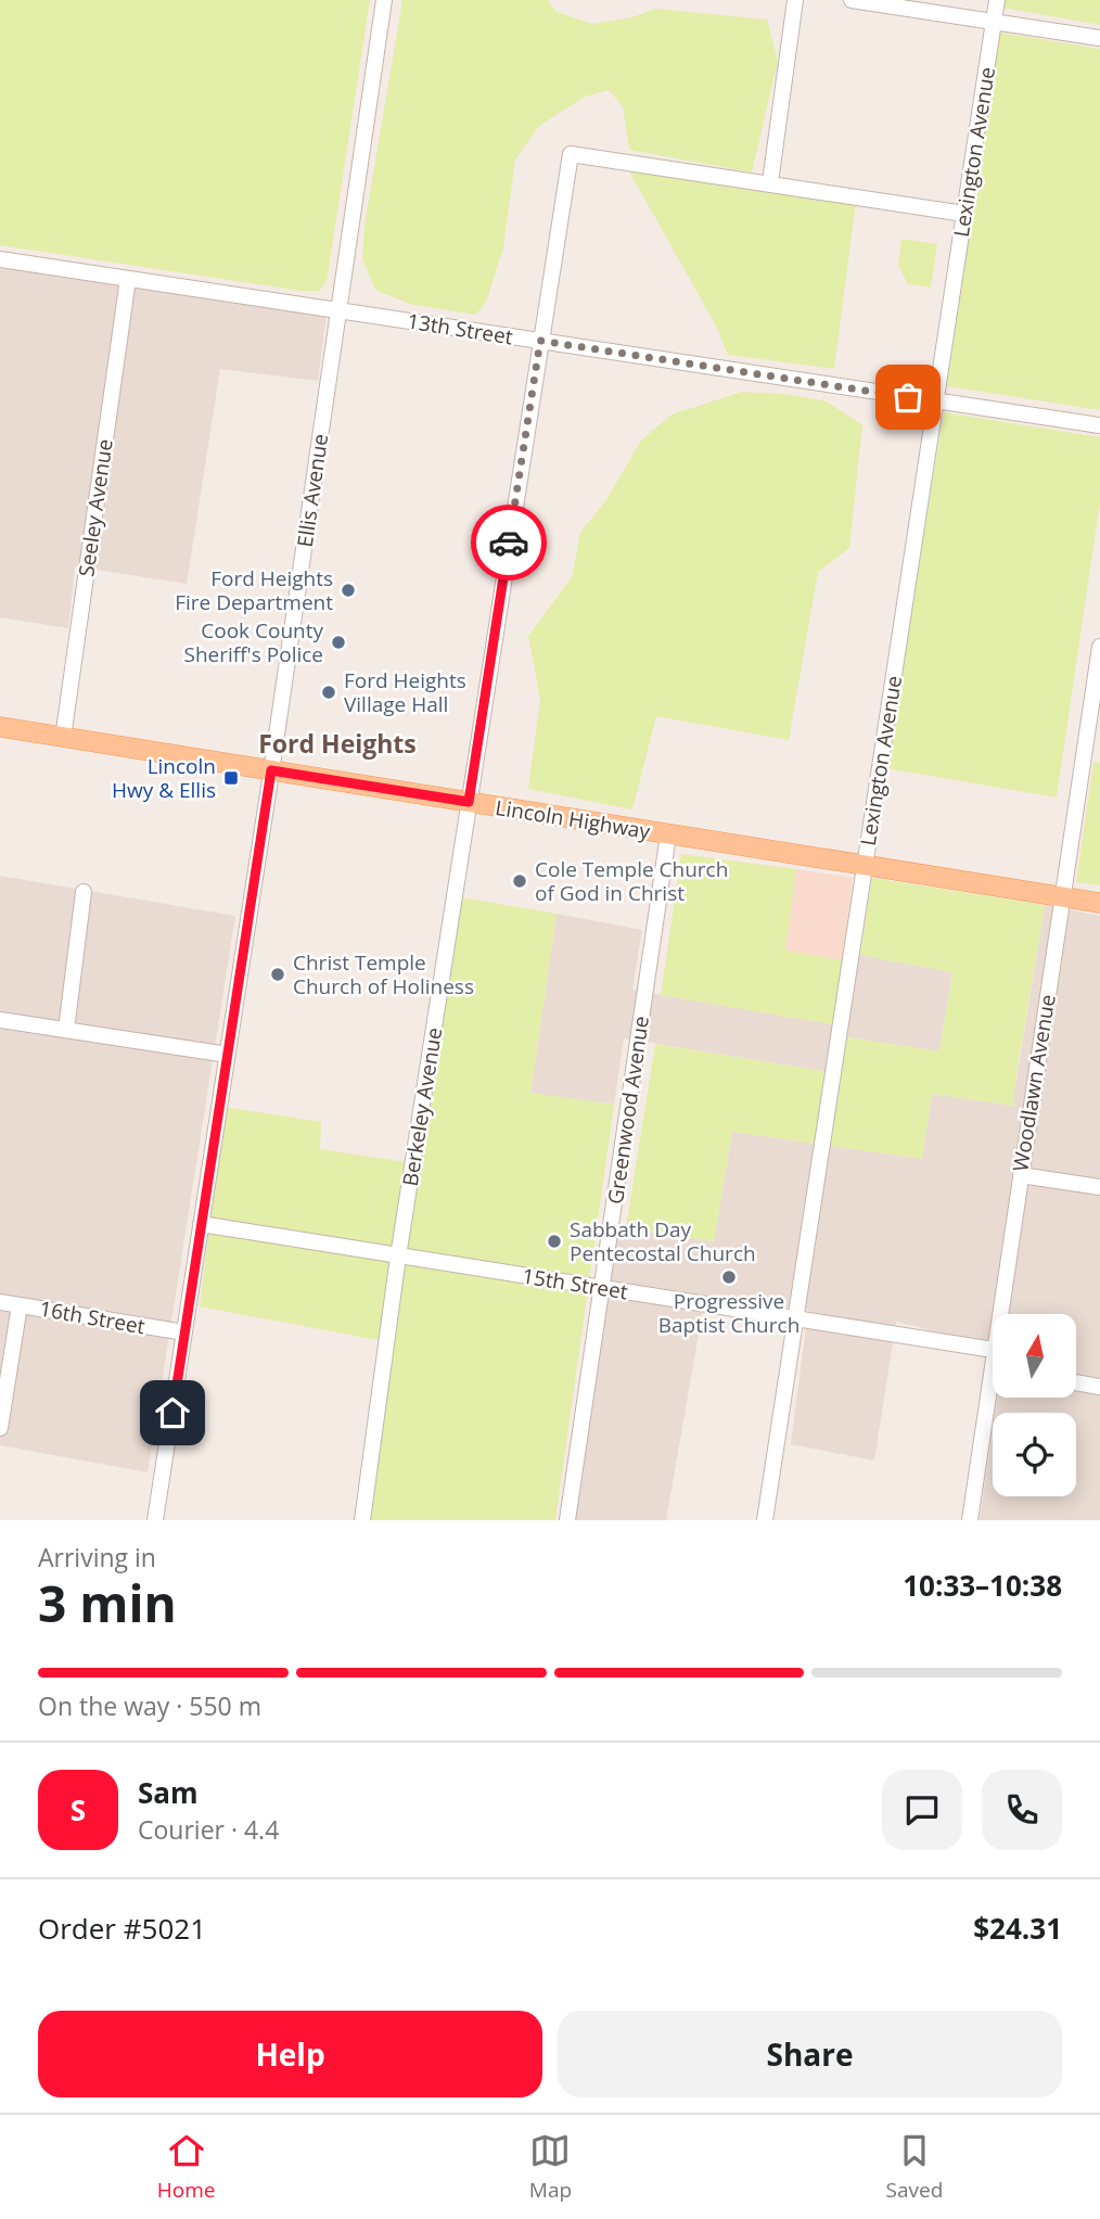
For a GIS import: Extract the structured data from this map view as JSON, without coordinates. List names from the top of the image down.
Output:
{
  "streets": {
    "main road": ["Lincoln Highway"],
    "street": [
      "Lexington Avenue",
      "13th Street",
      "Ellis Avenue",
      "Seeley Avenue",
      "Woodlawn Avenue",
      "Berkeley Avenue",
      "Greenwood Avenue",
      "15th Street",
      "16th Street"
    ]
  },
  "crossings": [
    ["Lexington Avenue", "13th Street"],
    ["Lexington Avenue", "Lincoln Highway"],
    ["Lexington Avenue", "15th Street"],
    ["13th Street", "Ellis Avenue"],
    ["13th Street", "Seeley Avenue"],
    ["13th Street", "Berkeley Avenue"],
    ["Ellis Avenue", "Lincoln Highway"],
    ["Ellis Avenue", "15th Street"],
    ["Ellis Avenue", "16th Street"],
    ["Seeley Avenue", "Lincoln Highway"],
    ["Lincoln Highway", "Woodlawn Avenue"],
    ["Lincoln Highway", "Berkeley Avenue"],
    ["Lincoln Highway", "Greenwood Avenue"],
    ["Berkeley Avenue", "15th Street"],
    ["Greenwood Avenue", "15th Street"]
  ],
  "districts": ["Ford Heights"],
  "places": {
    "other": [
      "Ford Heights Fire Department",
      "Cook County Sheriff's Police",
      "Ford Heights Village Hall",
      "Cole Temple Church of God in Christ",
      "Christ Temple Church of Holiness",
      "Sabbath Day Pentecostal Church",
      "Progressive Baptist Church"
    ],
    "transit": ["Lincoln Hwy & Ellis"]
  },
  "north": "top",
  "page": {
    "heading": ["3 min", "Arriving in", "10:33–10:38"],
    "panel": [
      "Sam",
      "Courier · 4.4",
      "Order #5021",
      "$24.31"
    ],
    "bar": "On the way · 550 m",
    "round": "S",
    "buttons": ["Help", "Share"],
    "tabs": ["Home", "Map", "Saved"]
  }
}
